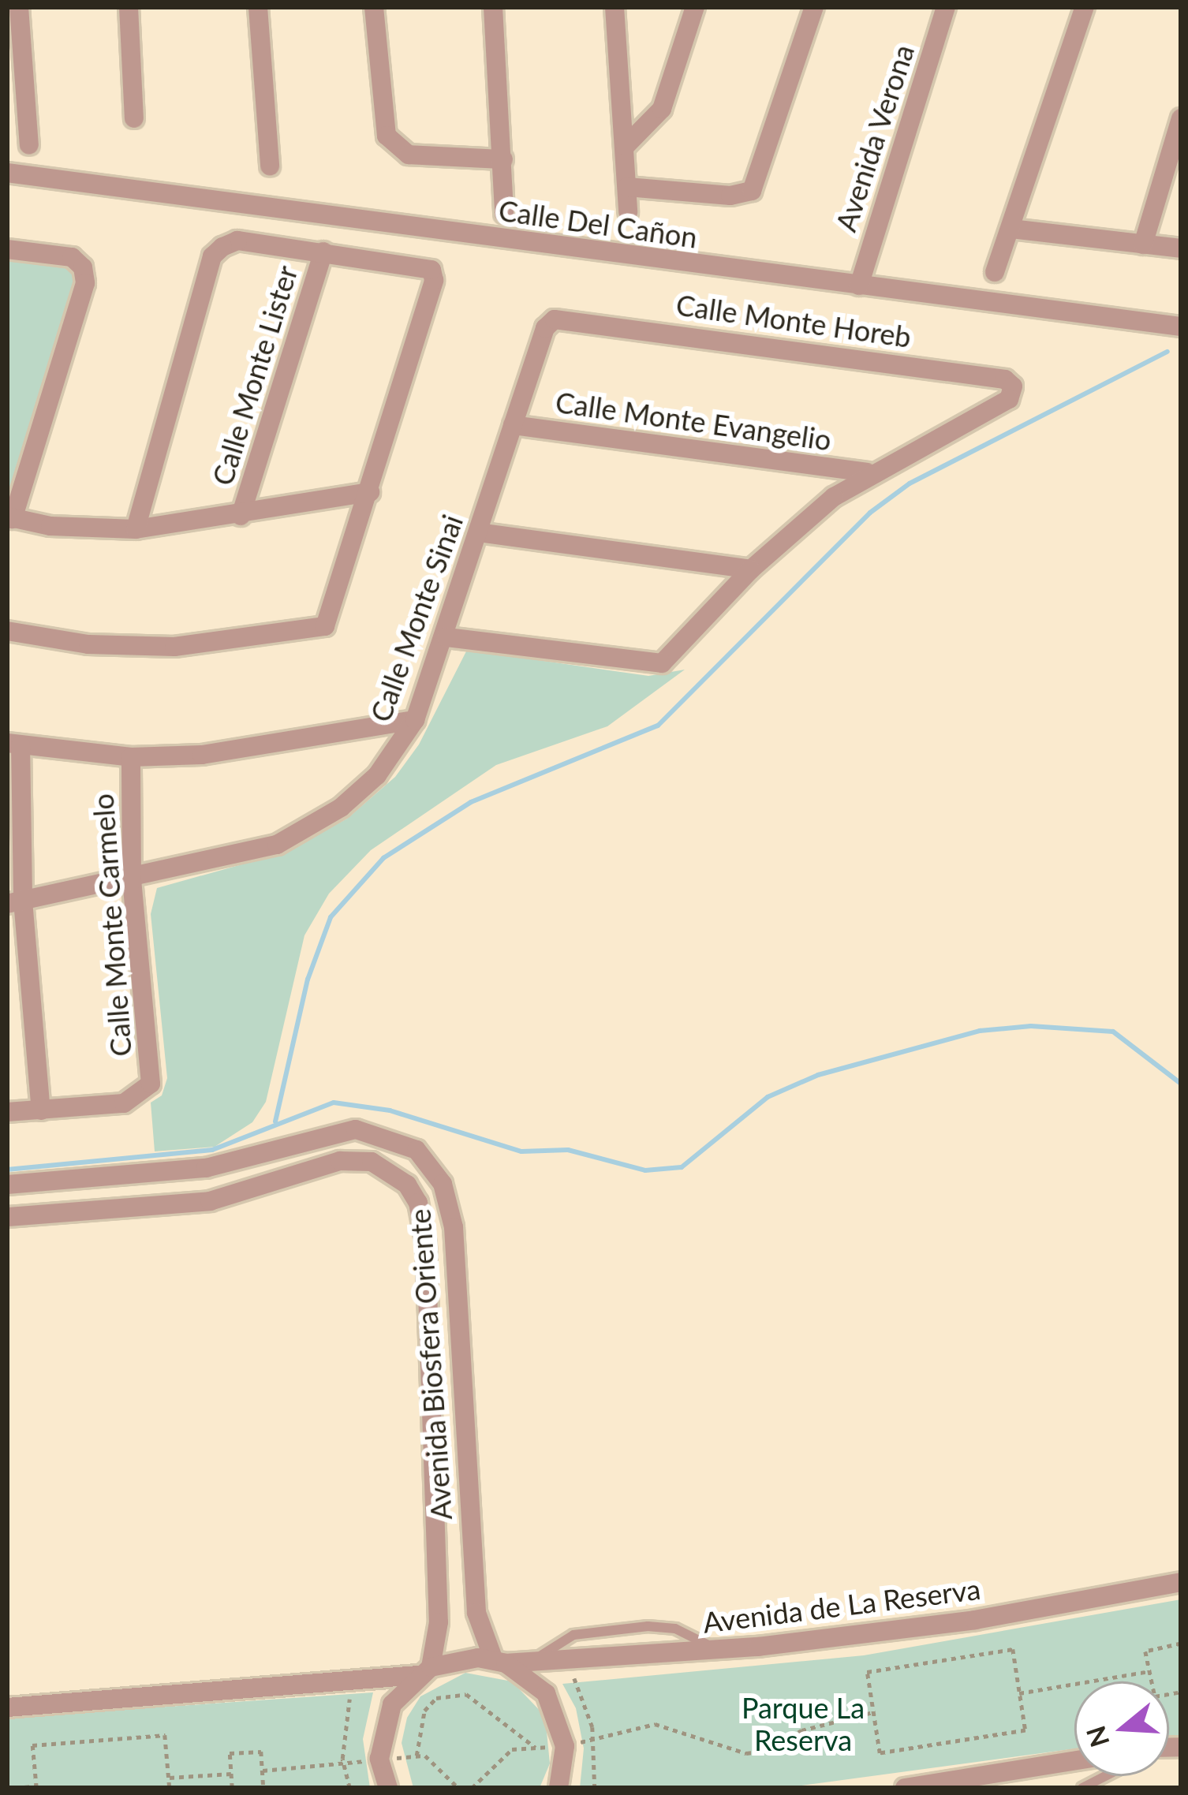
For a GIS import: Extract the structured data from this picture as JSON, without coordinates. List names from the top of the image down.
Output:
{
  "streets": {
    "street": [
      "Avenida Verona",
      "Calle Del Cañon",
      "Calle Monte Horeb",
      "Calle Monte Lister",
      "Calle Monte Evangelio",
      "Calle Monte Sinai",
      "Calle Monte Carmelo",
      "Avenida Biosfera Oriente",
      "Avenida de La Reserva"
    ]
  },
  "crossings": [
    ["Avenida Verona", "Calle Del Cañon"],
    ["Calle Monte Horeb", "Calle Monte Evangelio"],
    ["Calle Monte Horeb", "Calle Monte Sinai"],
    ["Calle Monte Evangelio", "Calle Monte Sinai"],
    ["Calle Monte Sinai", "Calle Monte Carmelo"],
    ["Avenida Biosfera Oriente", "Avenida de La Reserva"]
  ],
  "parks": ["Parque La Reserva"],
  "north": "left"
}
